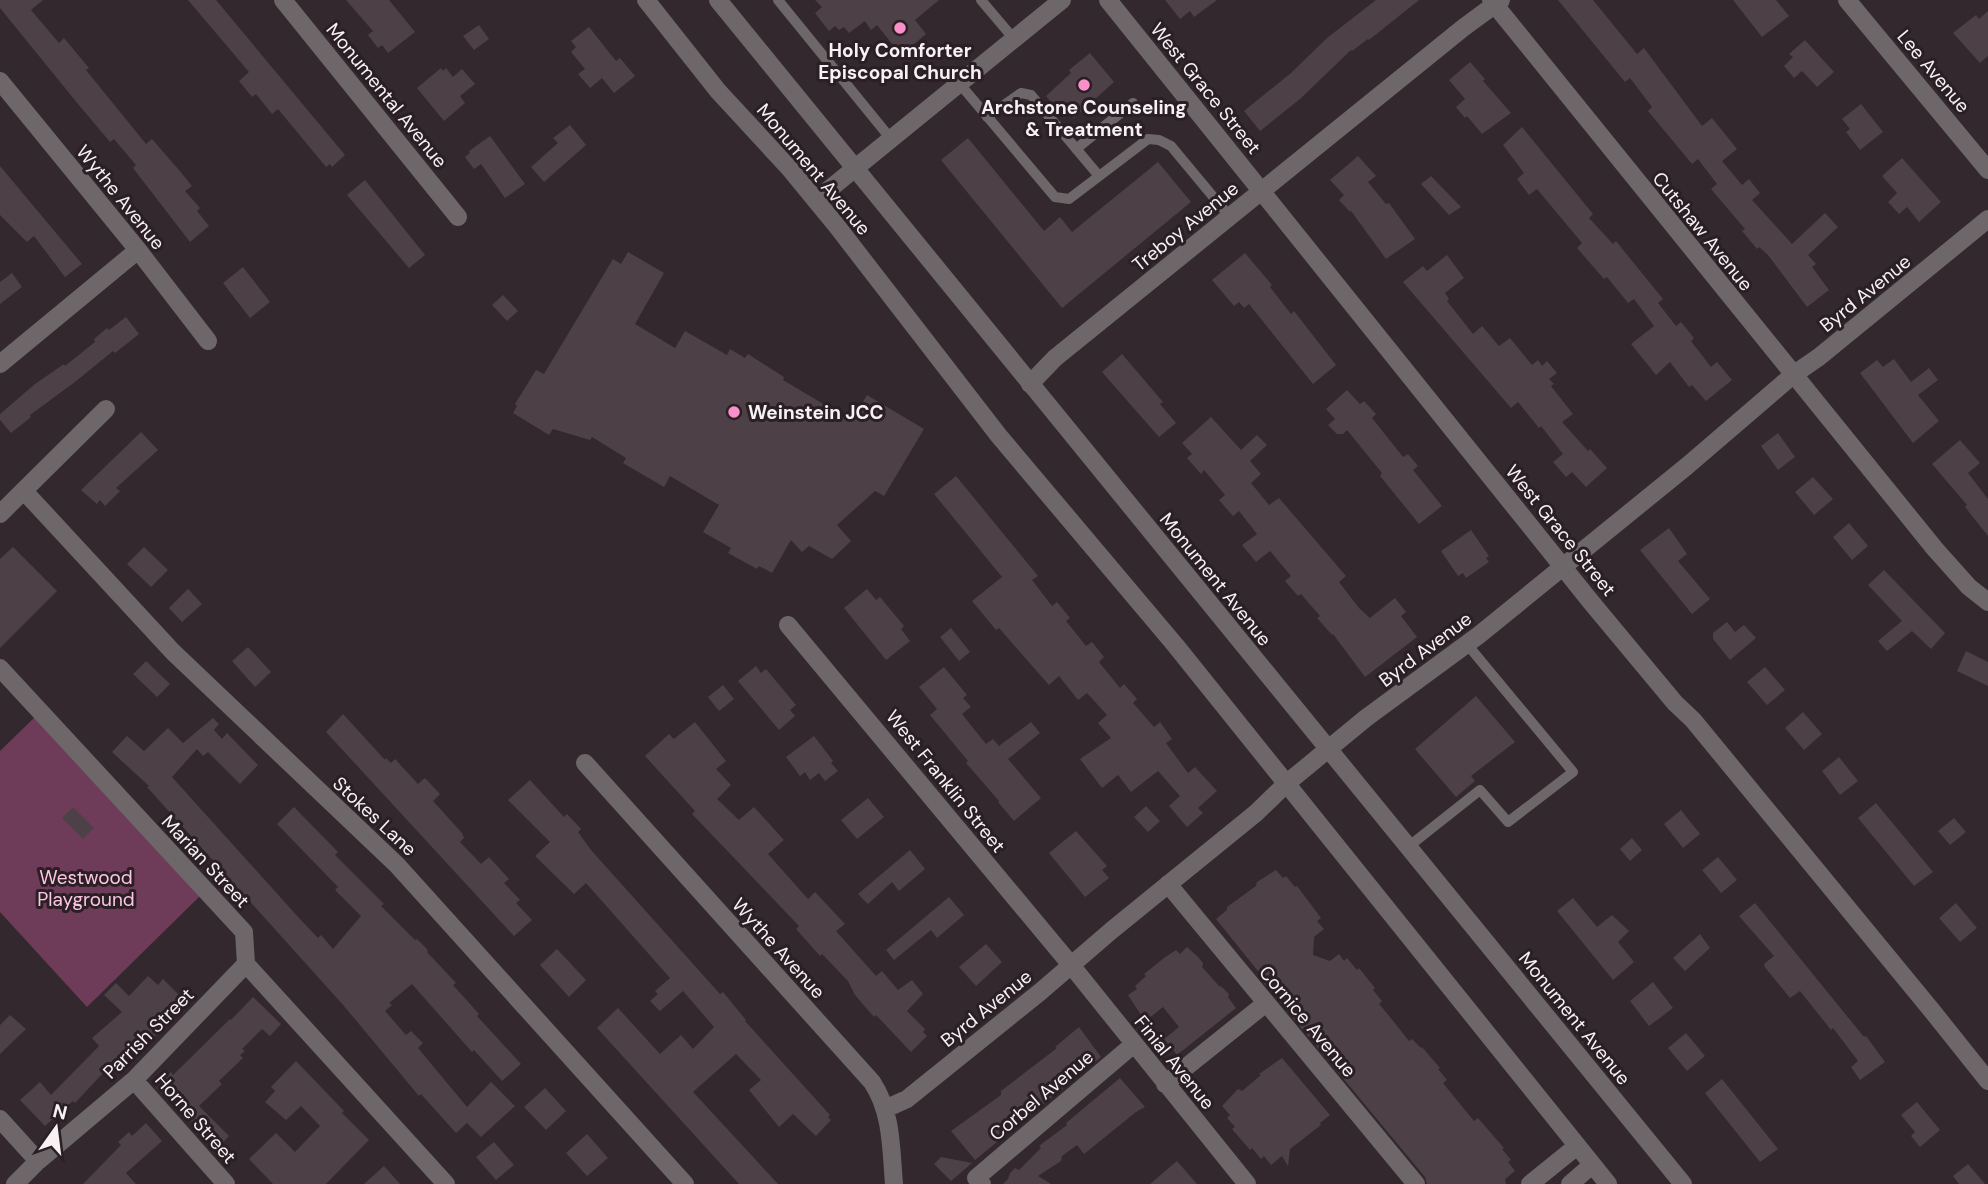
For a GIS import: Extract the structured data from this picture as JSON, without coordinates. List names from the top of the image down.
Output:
{
  "streets": {
    "street": [
      "Lee Avenue",
      "West Grace Street",
      "Monumental Avenue",
      "Monument Avenue",
      "Wythe Avenue",
      "Treboy Avenue",
      "Cutshaw Avenue",
      "Byrd Avenue",
      "West Franklin Street",
      "Stokes Lane",
      "Marian Street",
      "Cornice Avenue",
      "Parrish Street",
      "Finial Avenue",
      "Corbel Avenue",
      "Horne Street"
    ]
  },
  "crossings": [
    ["West Grace Street", "Treboy Avenue"],
    ["West Grace Street", "Byrd Avenue"],
    ["Monument Avenue", "Treboy Avenue"],
    ["Monument Avenue", "Byrd Avenue"],
    ["Wythe Avenue", "Byrd Avenue"],
    ["Treboy Avenue", "Cutshaw Avenue"],
    ["Cutshaw Avenue", "Byrd Avenue"],
    ["Byrd Avenue", "West Franklin Street"],
    ["Byrd Avenue", "Cornice Avenue"],
    ["Byrd Avenue", "Finial Avenue"],
    ["West Franklin Street", "Finial Avenue"],
    ["Marian Street", "Parrish Street"],
    ["Parrish Street", "Horne Street"],
    ["Finial Avenue", "Corbel Avenue"]
  ],
  "parks": ["Westwood Playground"],
  "places": ["Holy Comforter Episcopal Church", "Archstone Counseling & Treatment", "Weinstein JCC"],
  "north": "top"
}
